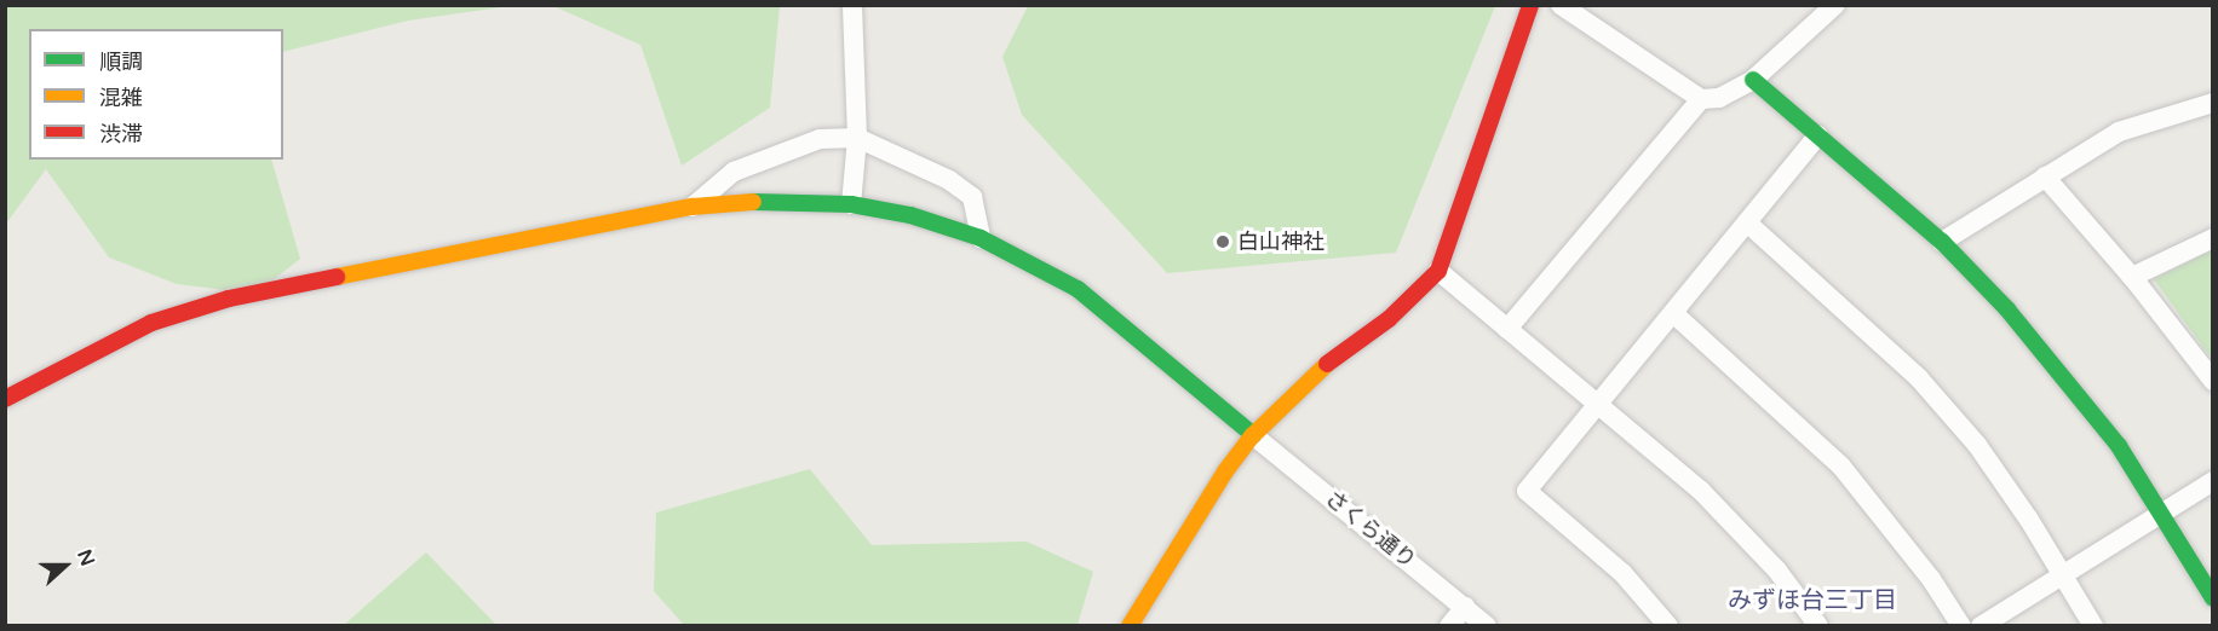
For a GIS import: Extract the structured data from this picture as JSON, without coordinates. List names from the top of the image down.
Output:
{
  "streets": {
    "street": ["さくら通り"]
  },
  "districts": ["みずほ台三丁目"],
  "places": ["白山神社"],
  "legend": ["順調", "混雑", "渋滞"],
  "north": "right"
}
